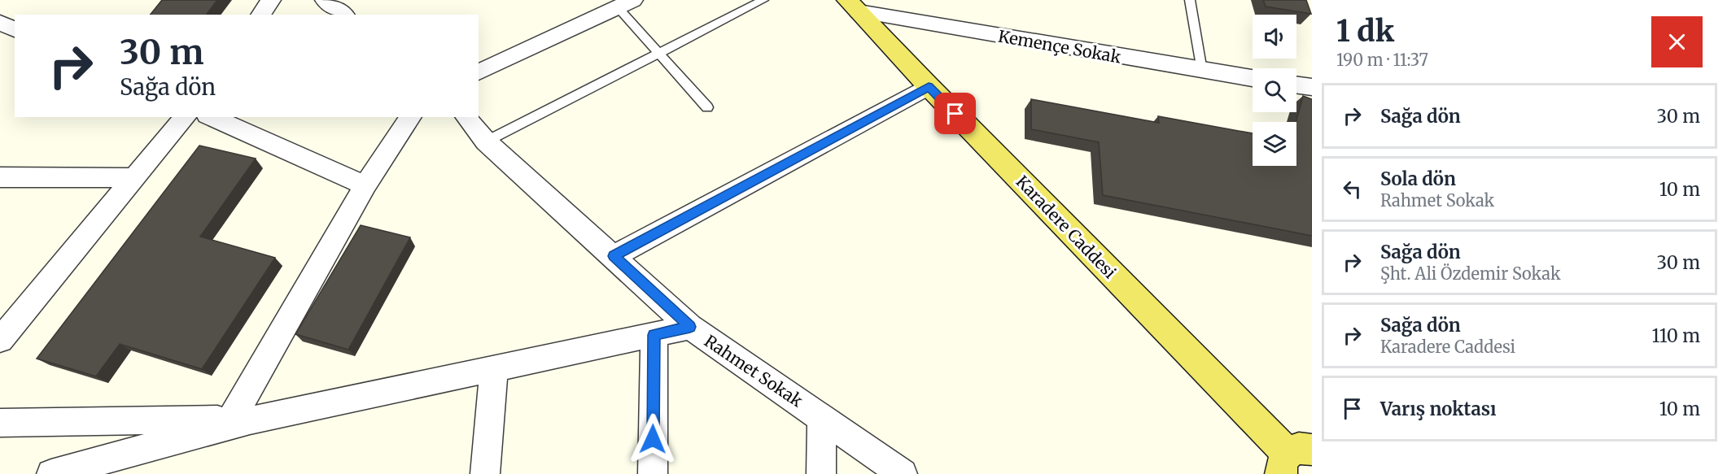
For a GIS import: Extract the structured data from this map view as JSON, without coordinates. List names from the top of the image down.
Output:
{
  "streets": {
    "main road": ["Karadere Caddesi"],
    "street": ["Kemençe Sokak", "Rahmet Sokak"]
  },
  "crossings": [
    ["Kemençe Sokak", "Karadere Caddesi"]
  ],
  "page": {
    "heading": ["1 dk", "190 m · 11:37"],
    "turn": ["30 m", "Sağa dön"],
    "list": [
      {
        "name": "Sağa dön",
        "value": "30 m"
      },
      {
        "name": "Sola dön",
        "note": "Rahmet Sokak",
        "value": "10 m"
      },
      {
        "name": "Sağa dön",
        "note": "Şht. Ali Özdemir Sokak",
        "value": "30 m"
      },
      {
        "name": "Sağa dön",
        "note": "Karadere Caddesi",
        "value": "110 m"
      },
      {
        "name": "Varış noktası",
        "value": "10 m"
      }
    ]
  }
}
